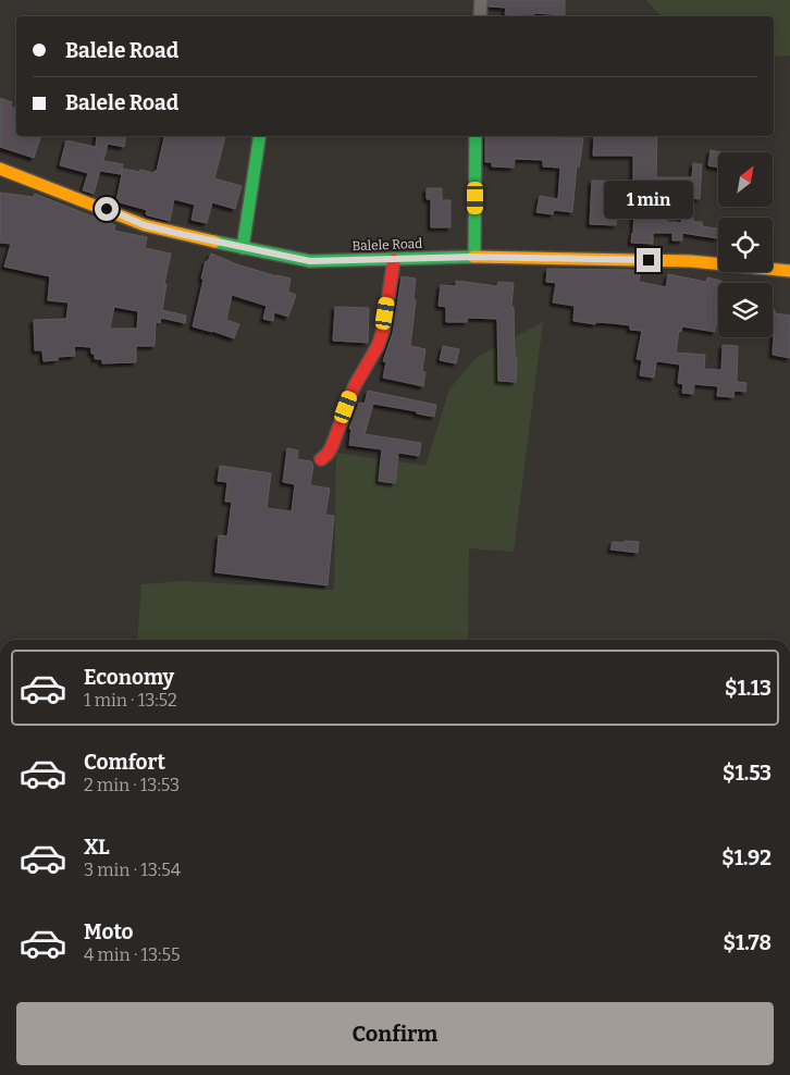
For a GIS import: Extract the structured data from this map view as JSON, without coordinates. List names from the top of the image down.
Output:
{
  "streets": {
    "street": ["Balele Road"]
  },
  "north": "top right",
  "page": {
    "banner": ["Balele Road", "Balele Road"],
    "bubble": "1 min",
    "list": [
      {
        "name": "Economy",
        "note": "1 min · 13:52",
        "value": "$1.13"
      },
      {
        "name": "Comfort",
        "note": "2 min · 13:53",
        "value": "$1.53"
      },
      {
        "name": "XL",
        "note": "3 min · 13:54",
        "value": "$1.92"
      },
      {
        "name": "Moto",
        "note": "4 min · 13:55",
        "value": "$1.78"
      }
    ],
    "buttons": "Confirm"
  }
}
